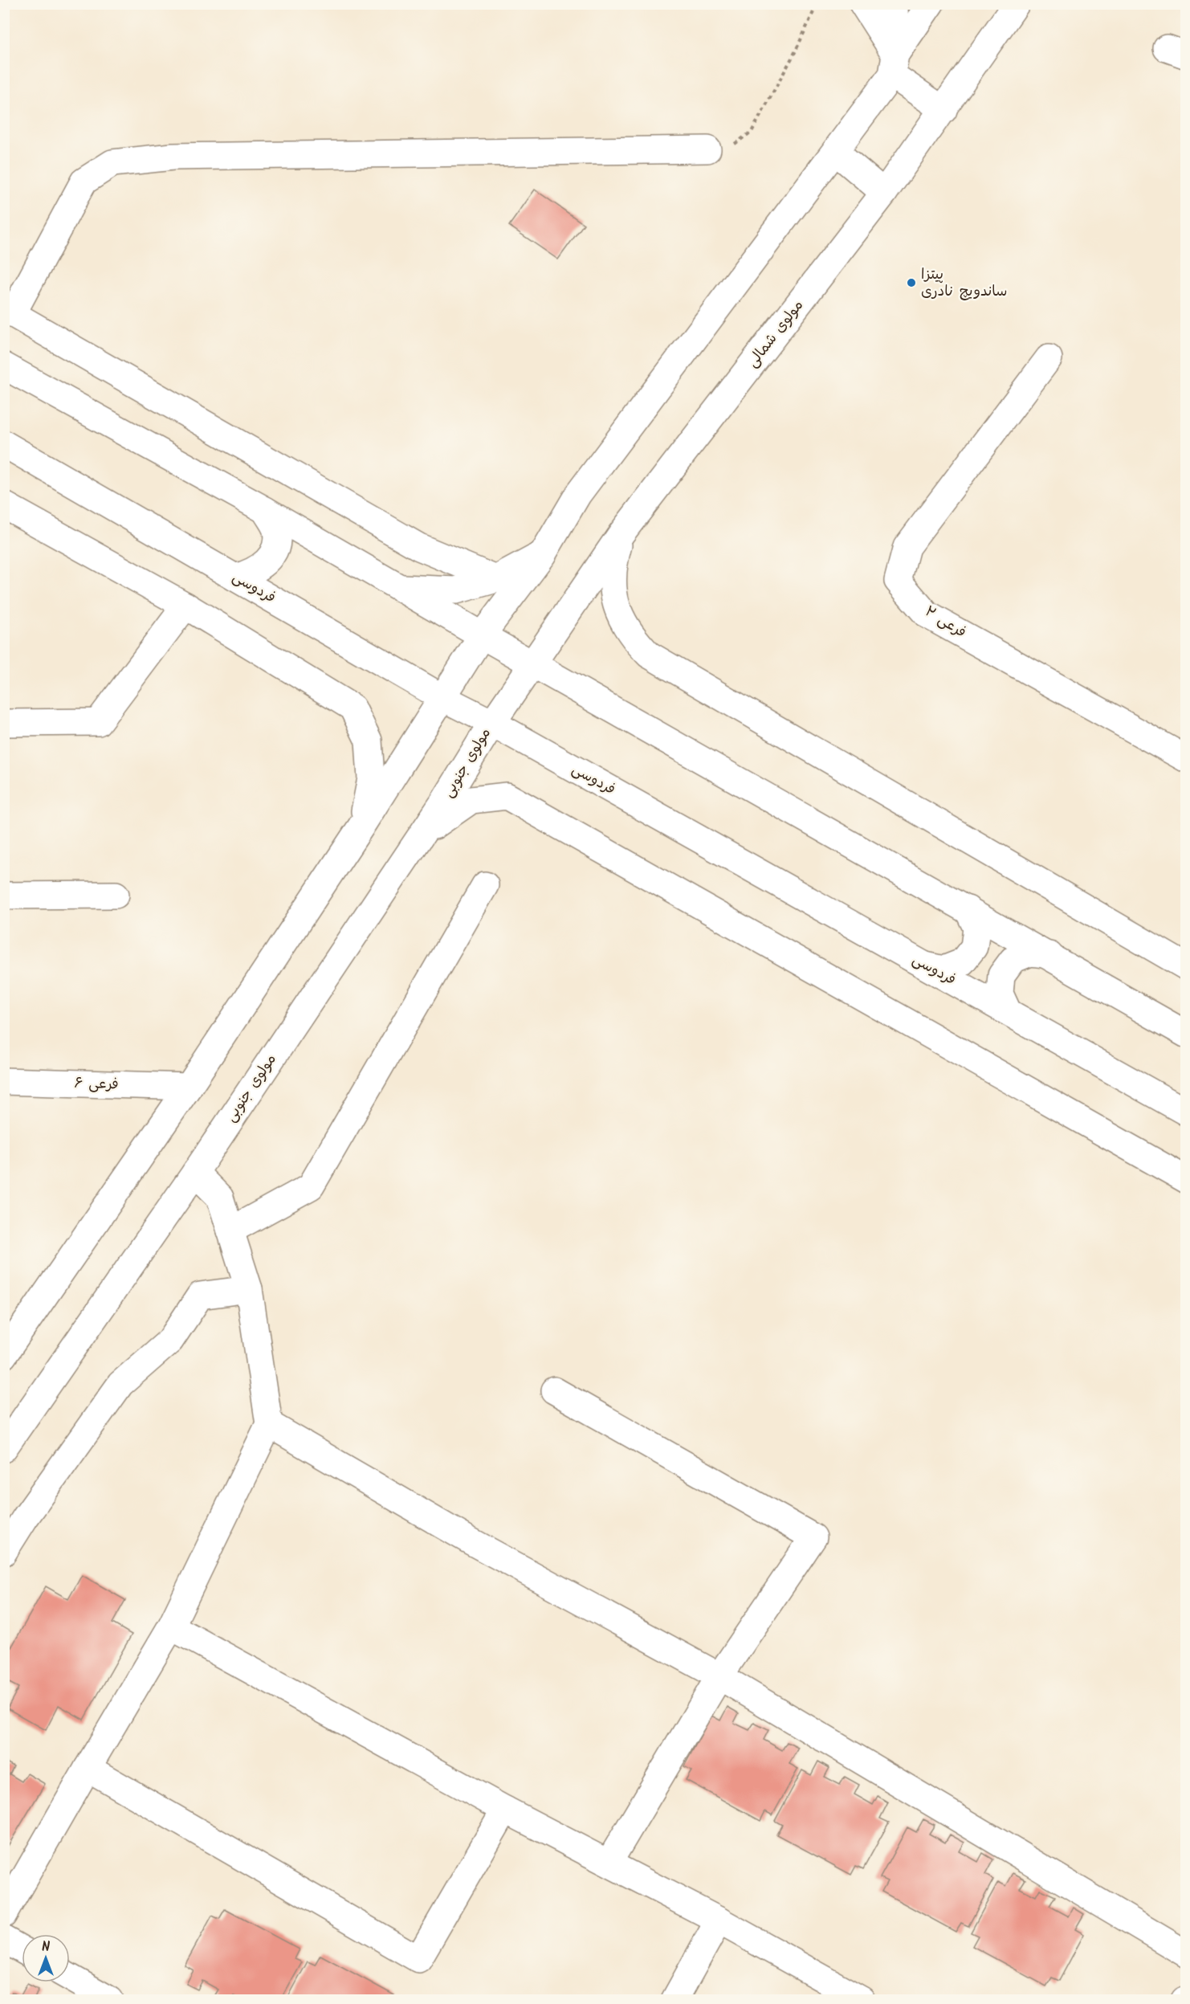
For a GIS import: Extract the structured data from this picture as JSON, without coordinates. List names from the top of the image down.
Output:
{
  "streets": {
    "street": [
      "مولوی شمالی",
      "فردوسی",
      "فرعی ۲",
      "مولوی جنوبی",
      "فرعی ۶"
    ]
  },
  "crossings": [
    ["مولوی شمالی", "مولوی جنوبی"],
    ["فردوسی", "مولوی جنوبی"]
  ],
  "places": ["پیتزا ساندویچ نادری"],
  "north": "top"
}
